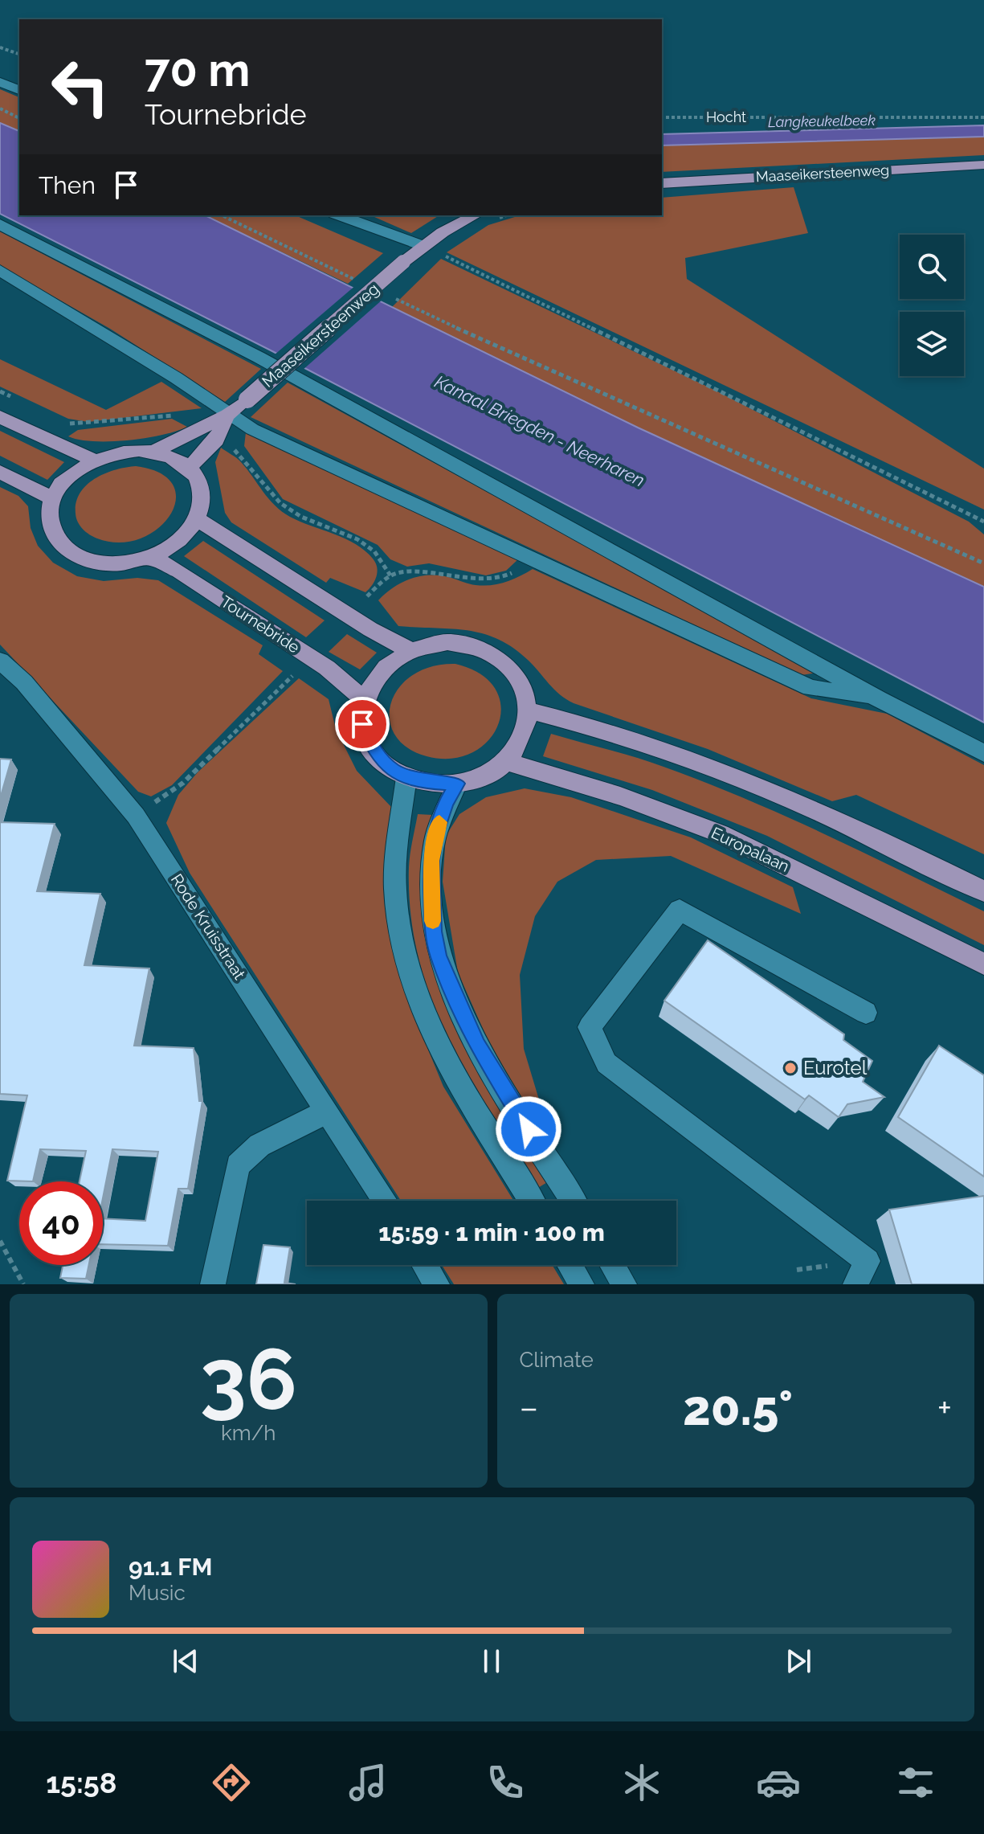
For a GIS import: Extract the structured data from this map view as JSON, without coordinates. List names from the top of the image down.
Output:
{
  "streets": {
    "main road": ["Maaseikersteenweg", "Tournebride", "Europalaan"],
    "street": ["Rode Kruisstraat"],
    "path": ["Hocht"]
  },
  "crossings": [
    ["Maaseikersteenweg", "Tournebride"],
    ["Tournebride", "Europalaan"]
  ],
  "water": ["Langkeukelbeek", "Kanaal Briegden - Neerharen"],
  "places": ["Eurotel"],
  "page": {
    "turn": ["70 m", "Tournebride"],
    "then": "Then",
    "limit": "40",
    "trip": "15:59 · 1 min · 100 m",
    "tile": [
      ["36", "km/h"],
      "Climate"
    ],
    "heat": ["−", "20.5°", "+"],
    "song": ["91.1 FM", "Music"],
    "tabs": "15:58"
  }
}
